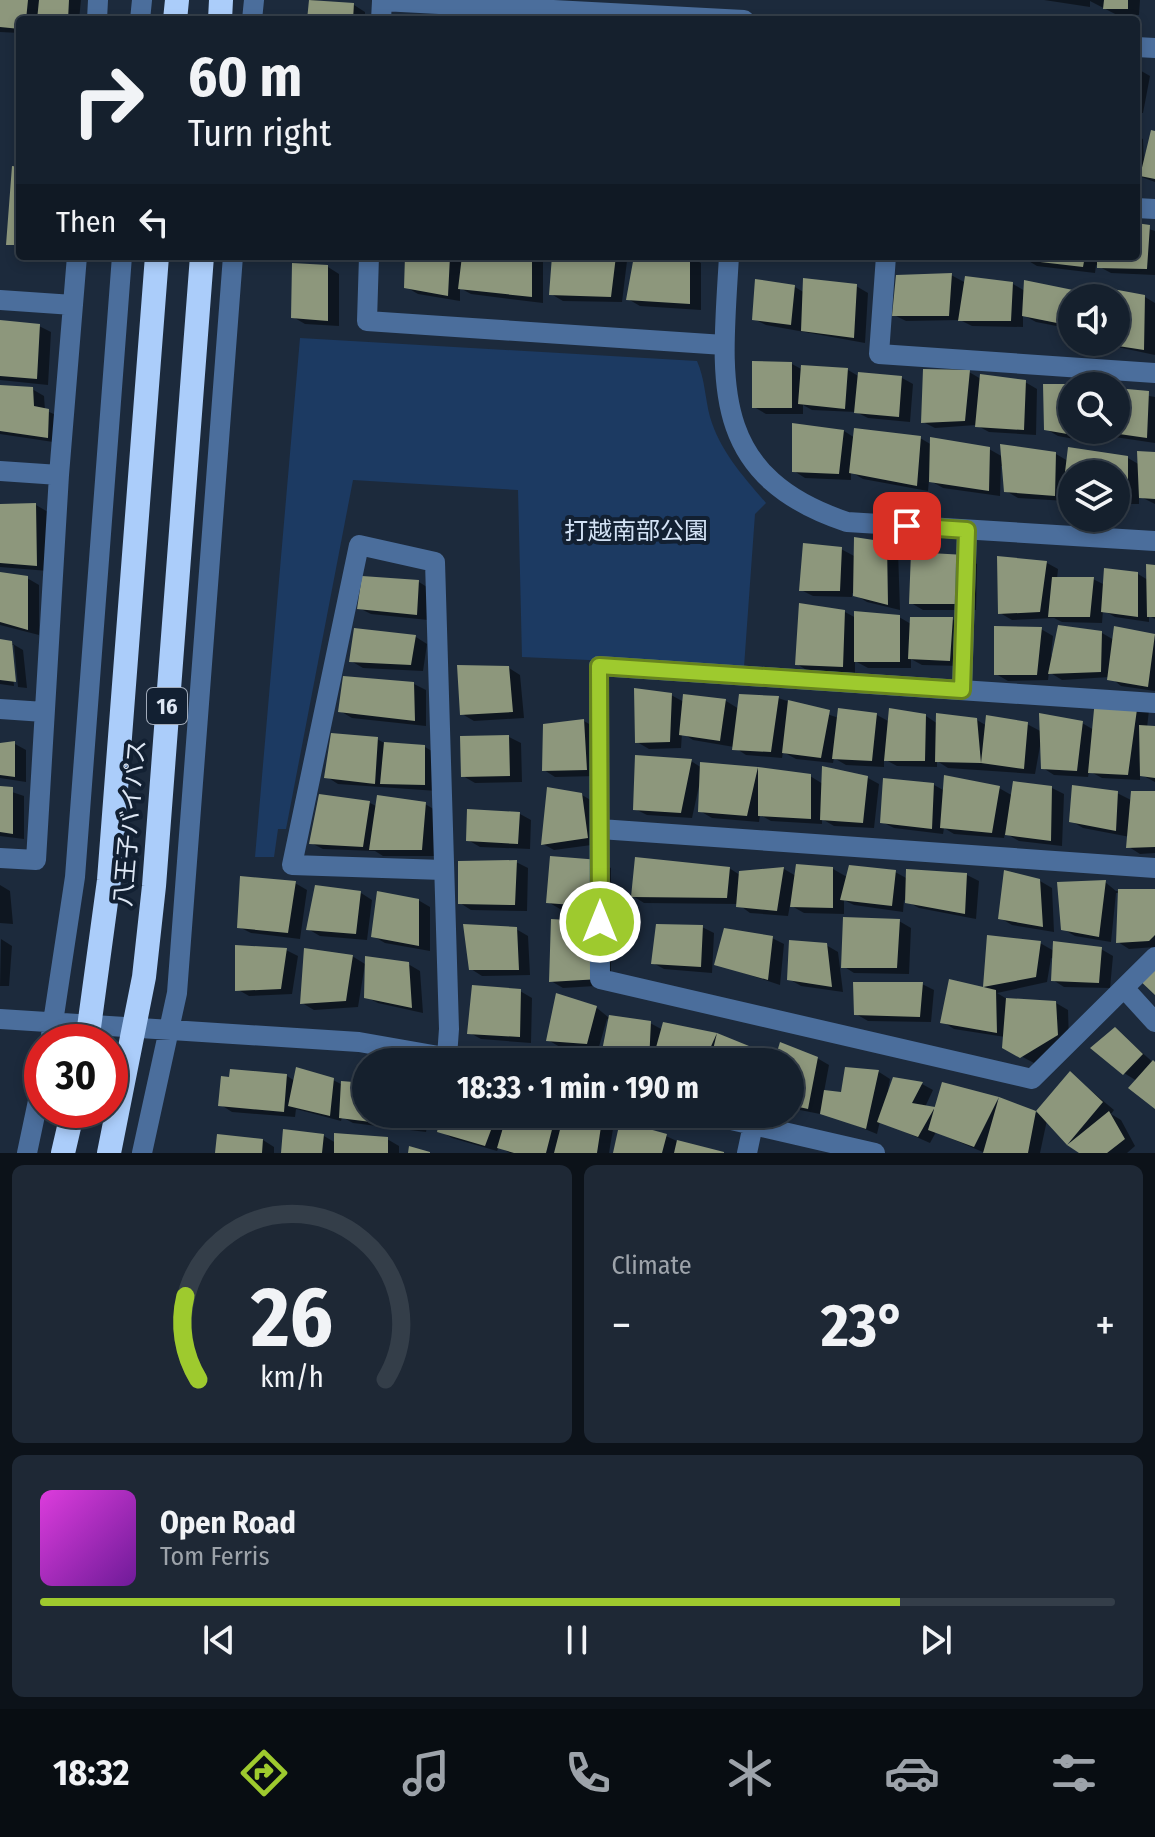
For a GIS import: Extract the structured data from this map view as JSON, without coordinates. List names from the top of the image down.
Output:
{
  "streets": {
    "highway": ["16", "八王子バイパス"]
  },
  "parks": ["打越南部公園"],
  "page": {
    "turn": ["60 m", "Turn right"],
    "then": "Then",
    "limit": "30",
    "trip": "18:33 · 1 min · 190 m",
    "tile": "Climate",
    "heat": ["−", "23°", "+"],
    "song": ["Open Road", "Tom Ferris"],
    "tabs": "18:32",
    "gauge": ["26", "km/h"]
  }
}
